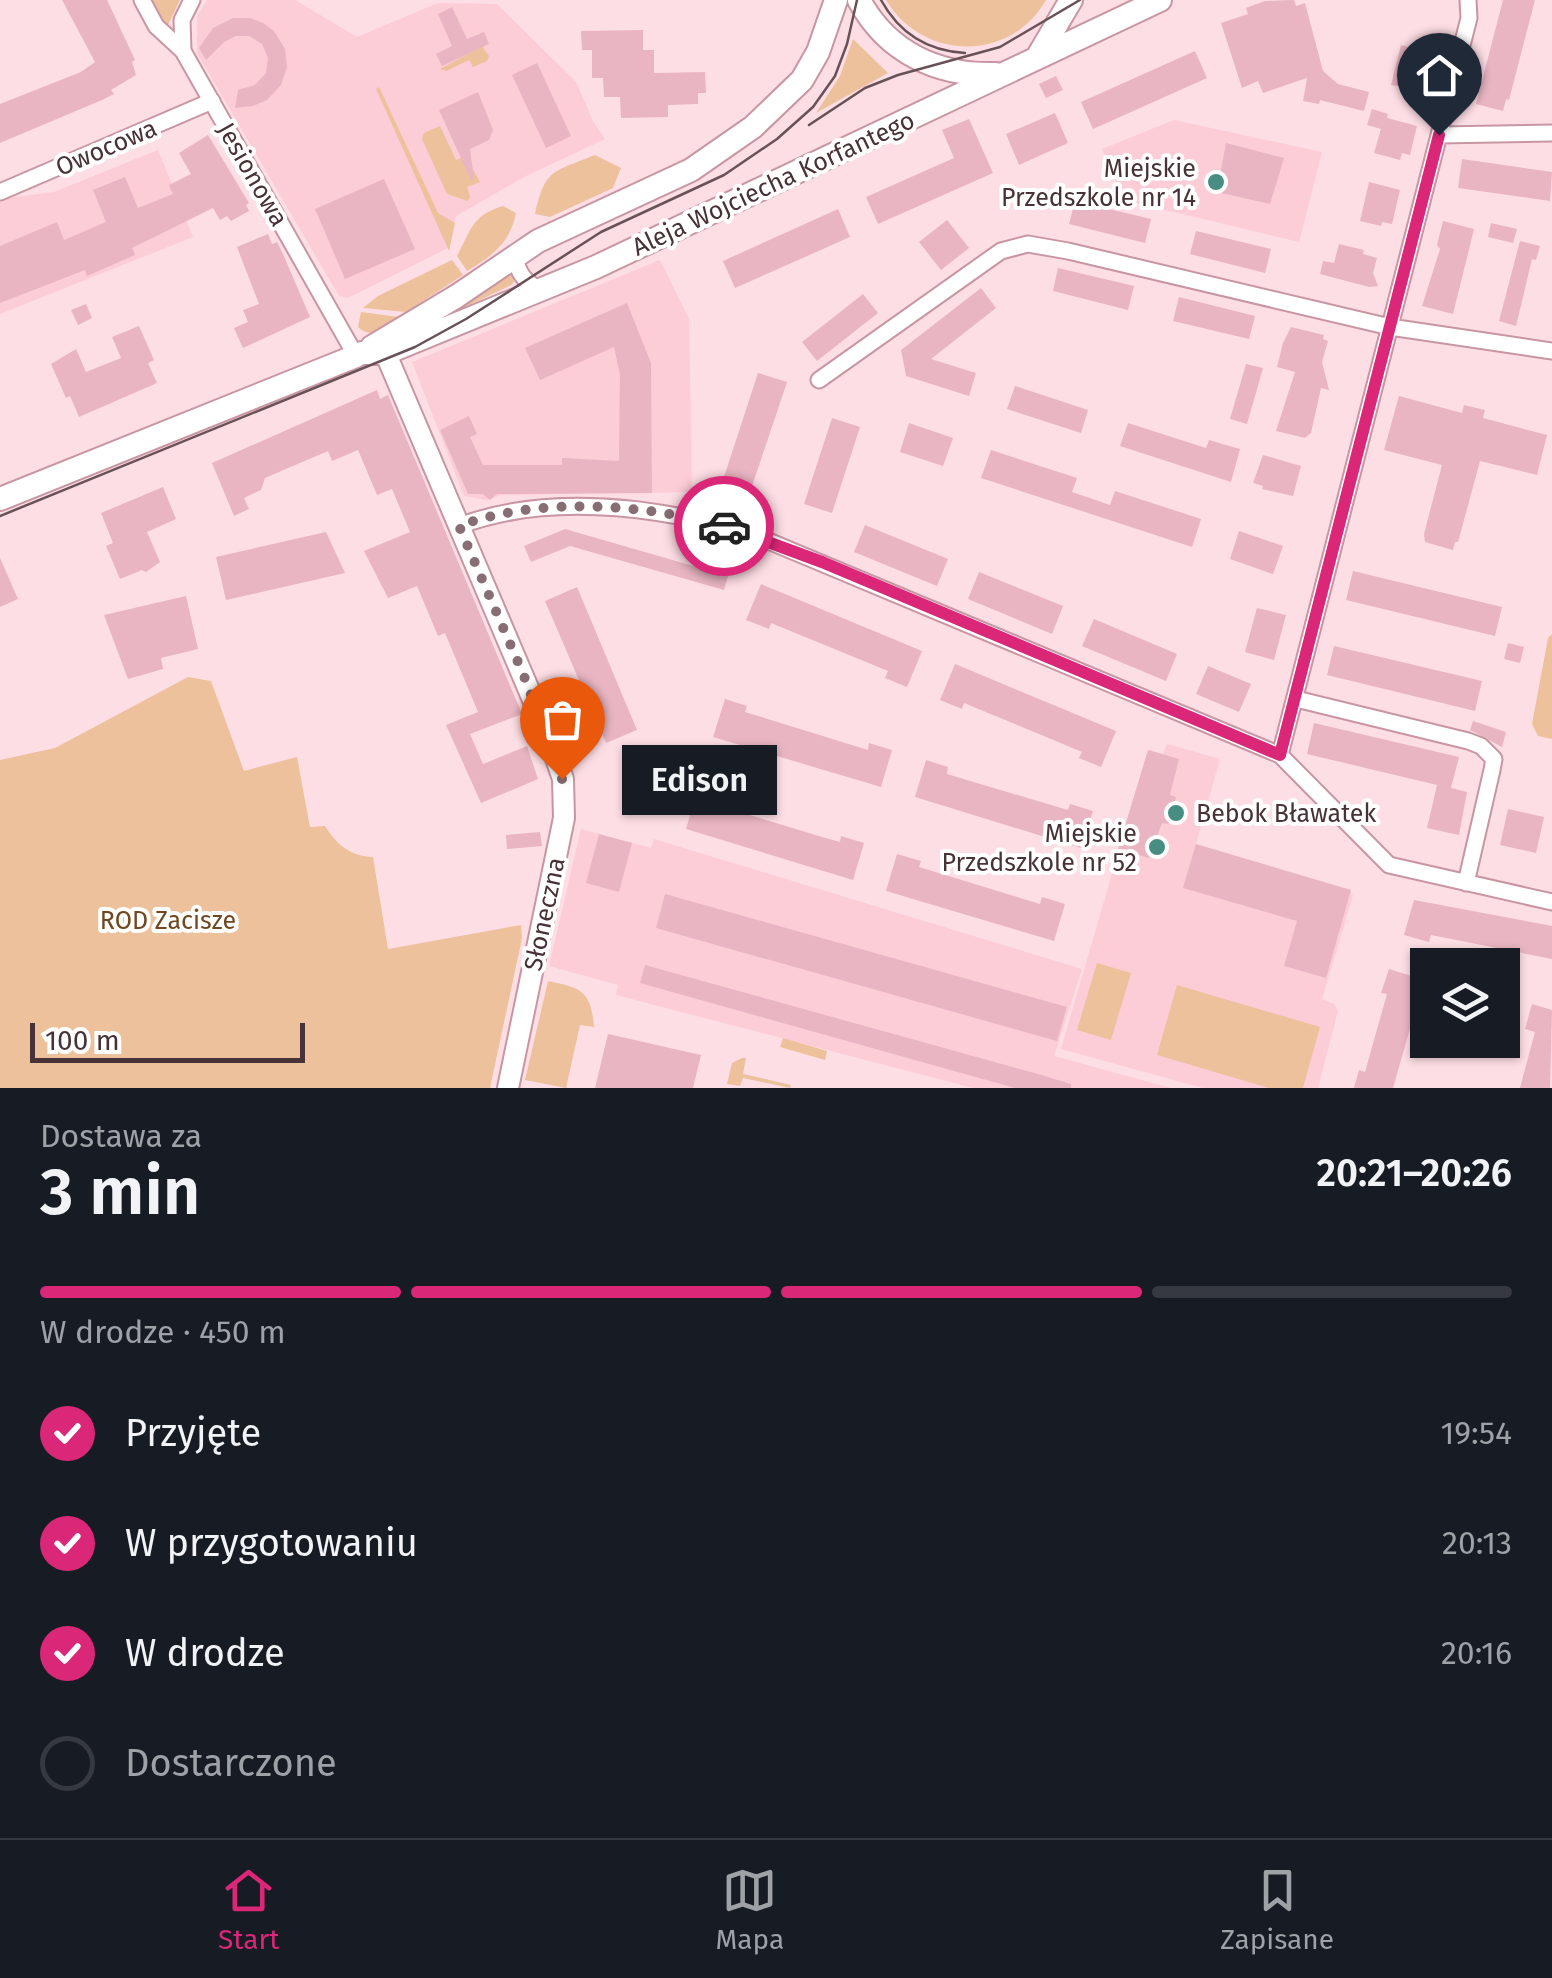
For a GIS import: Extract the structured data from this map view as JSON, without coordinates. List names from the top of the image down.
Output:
{
  "streets": {
    "main road": ["Aleja Wojciecha Korfantego"],
    "street": ["Owocowa", "Jesionowa", "Słoneczna"]
  },
  "crossings": [
    ["Owocowa", "Jesionowa"],
    ["Jesionowa", "Aleja Wojciecha Korfantego"],
    ["Jesionowa", "Słoneczna"],
    ["Aleja Wojciecha Korfantego", "Słoneczna"]
  ],
  "parks": ["ROD Zacisze"],
  "places": [
    "Miejskie Przedszkole nr 14",
    "Edison",
    "Bebok Bławatek",
    "Miejskie Przedszkole nr 52"
  ],
  "scale_bar": "100 m",
  "page": {
    "bubble": "Edison",
    "scale": "100 m",
    "heading": ["3 min", "Dostawa za", "20:21–20:26"],
    "bar": "W drodze · 450 m",
    "list": [
      ["Przyjęte", "19:54"],
      ["W przygotowaniu", "20:13"],
      ["W drodze", "20:16"],
      "Dostarczone"
    ],
    "tabs": ["Start", "Mapa", "Zapisane"]
  }
}
